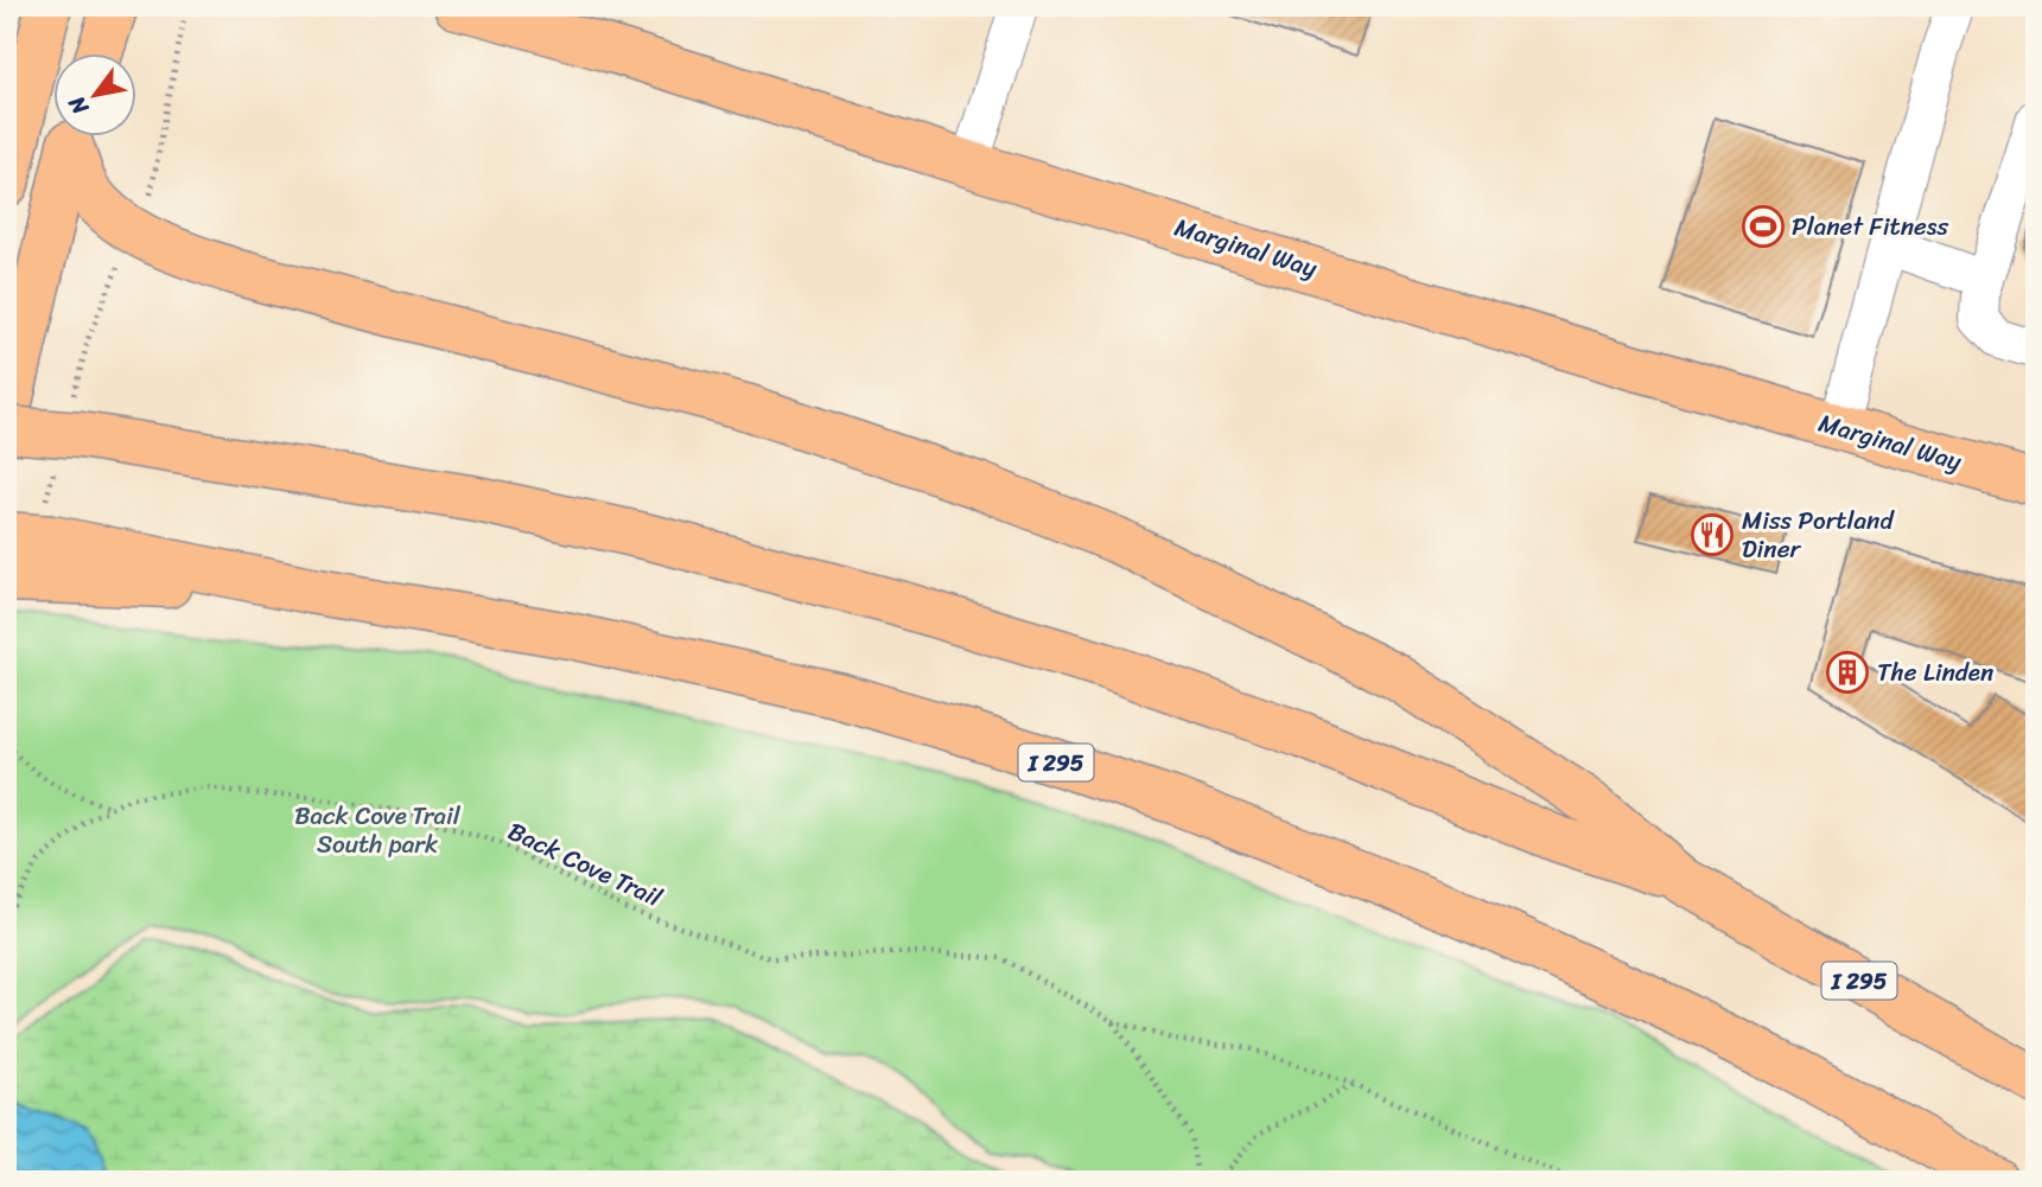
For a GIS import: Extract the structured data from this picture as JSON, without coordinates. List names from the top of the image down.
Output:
{
  "streets": {
    "main road": ["Marginal Way", "I 295"],
    "path": ["Back Cove Trail"]
  },
  "parks": ["Back Cove Trail South park"],
  "places": {
    "sports": ["Planet Fitness"],
    "restaurant": ["Miss Portland Diner"],
    "building": ["The Linden"]
  },
  "north": "bottom left"
}
